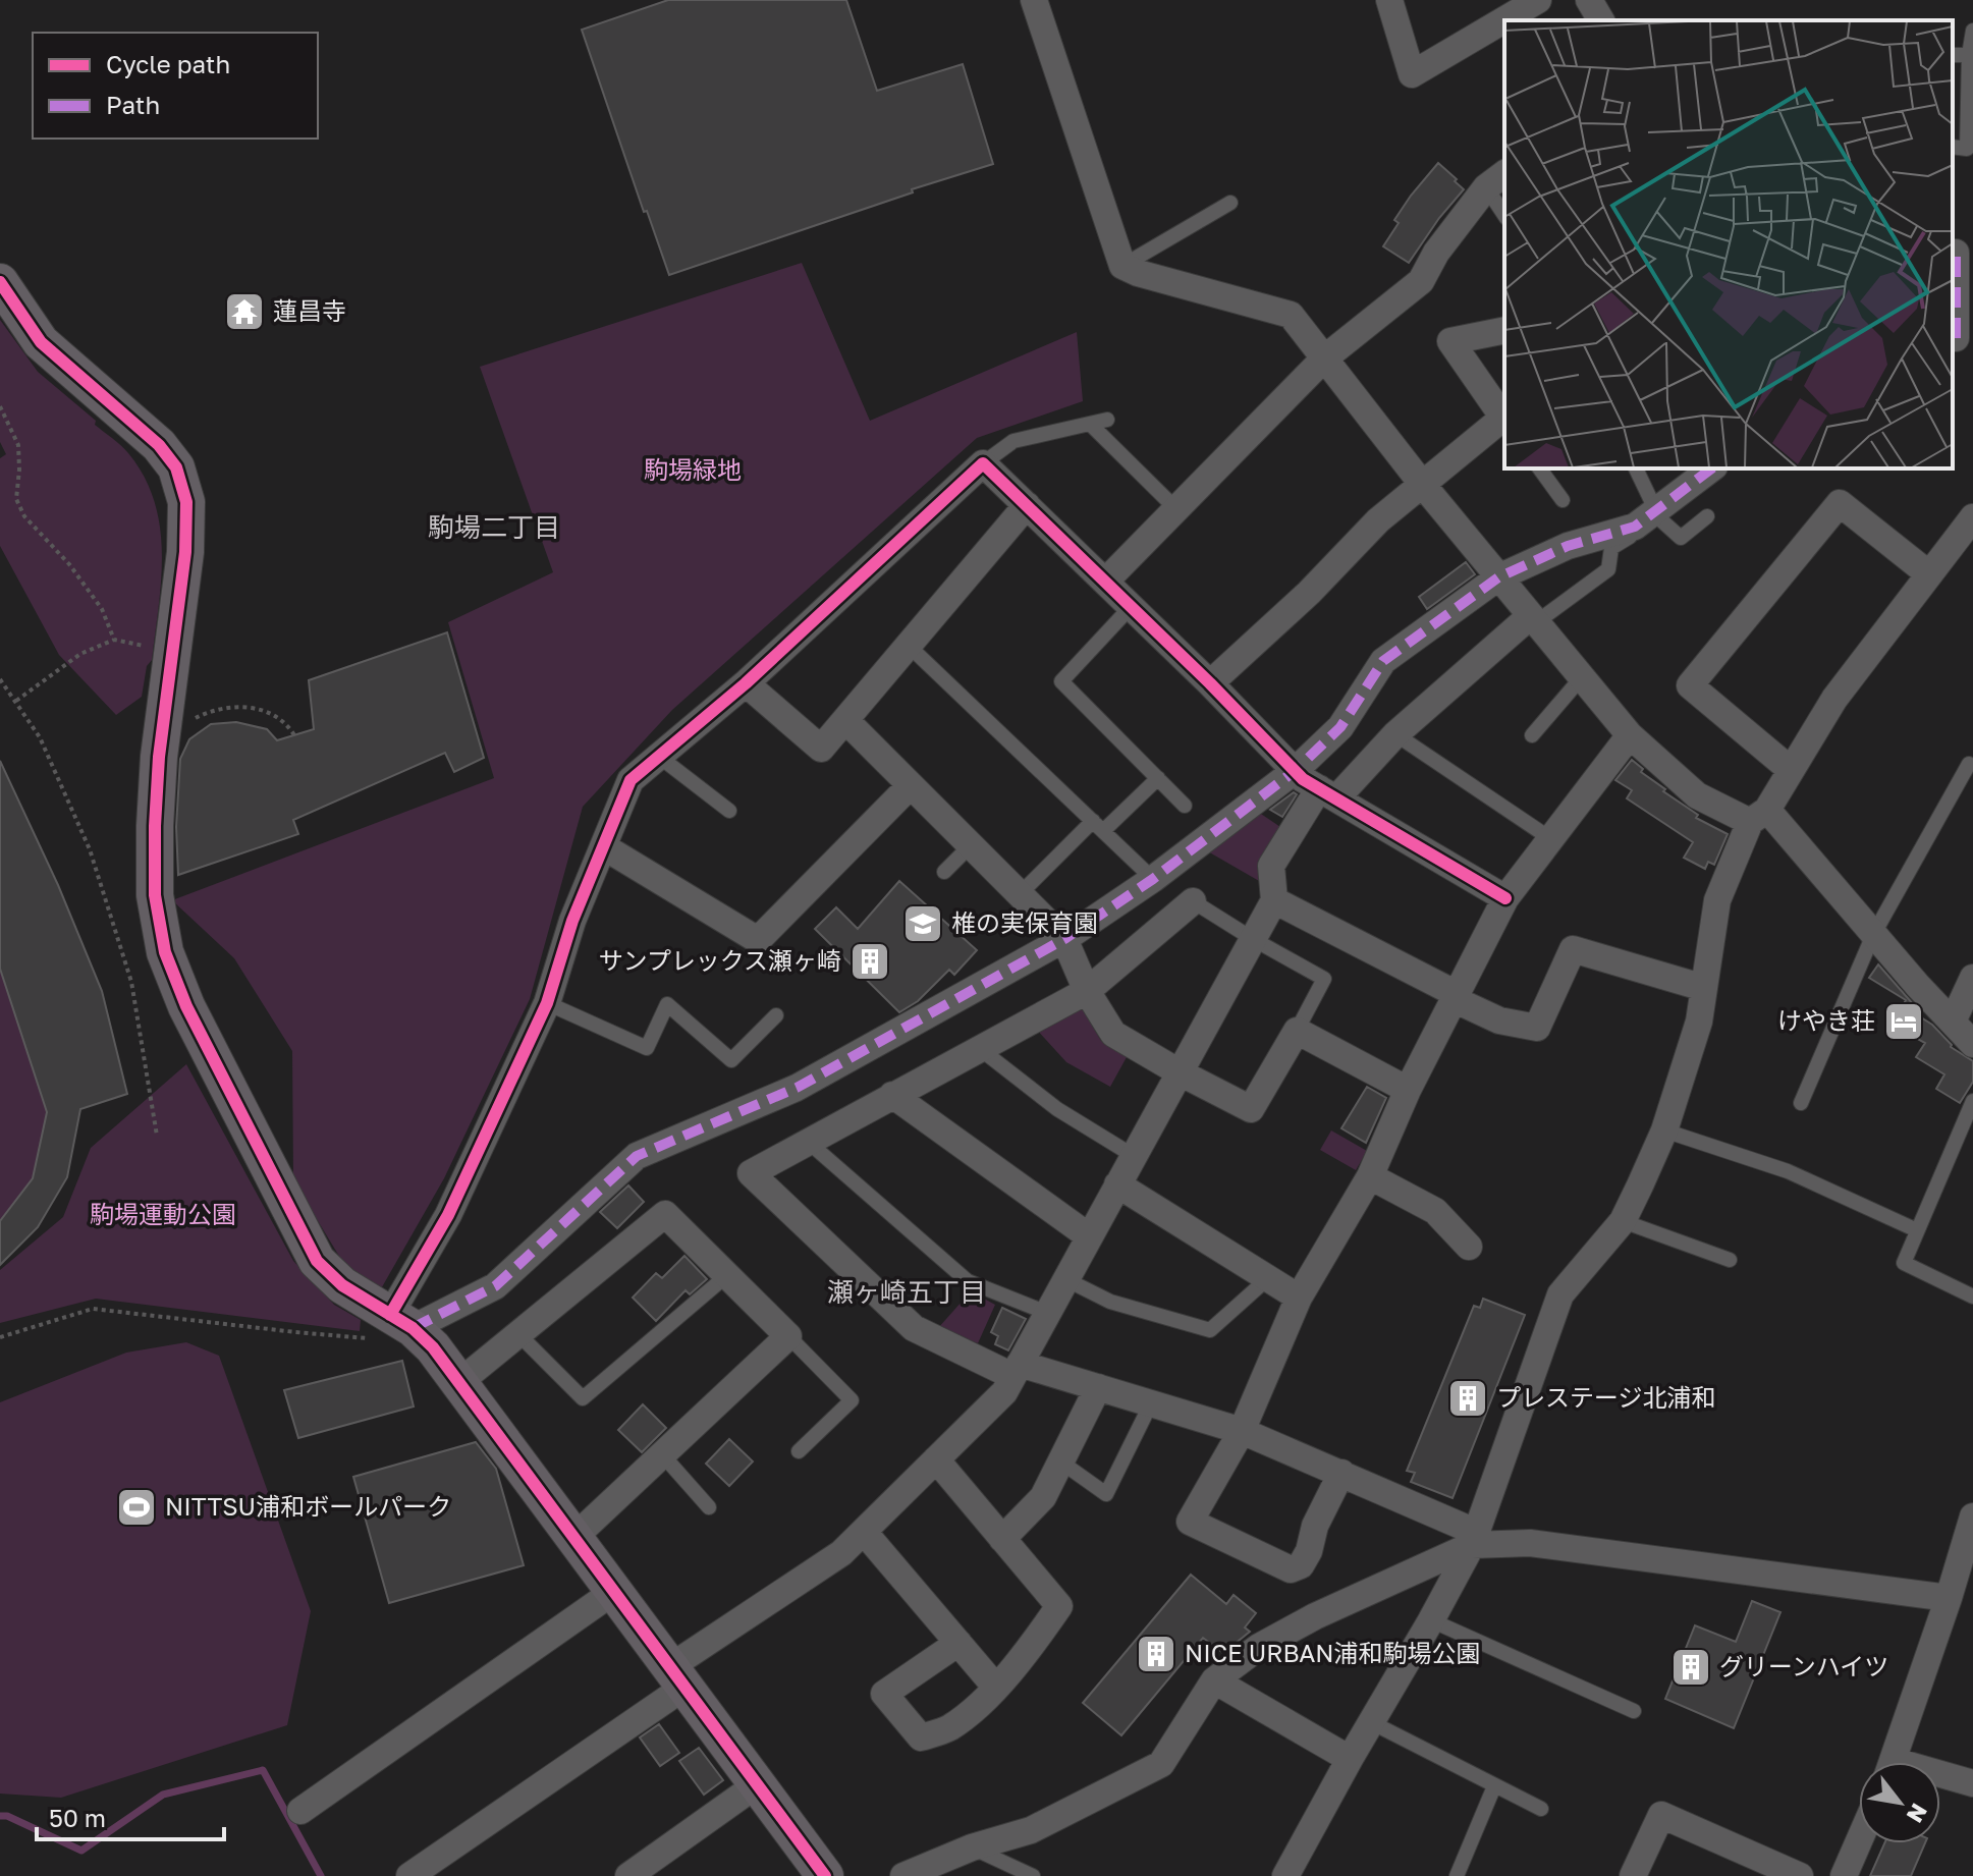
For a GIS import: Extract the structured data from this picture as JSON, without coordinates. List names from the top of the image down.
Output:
{
  "districts": ["駒場二丁目", "瀬ヶ崎五丁目"],
  "parks": ["駒場緑地", "駒場運動公園"],
  "places": {
    "temple": ["蓮昌寺"],
    "school or university": ["椎の実保育園"],
    "building": [
      "サンプレックス瀬ヶ崎",
      "プレステージ北浦和",
      "NICE URBAN浦和駒場公園",
      "グリーンハイツ"
    ],
    "hotel": ["けやき荘"],
    "sports": ["NITTSU浦和ボールパーク"]
  },
  "legend": ["Cycle path", "Path"],
  "scale_bar": "50 m",
  "north": "bottom right"
}
